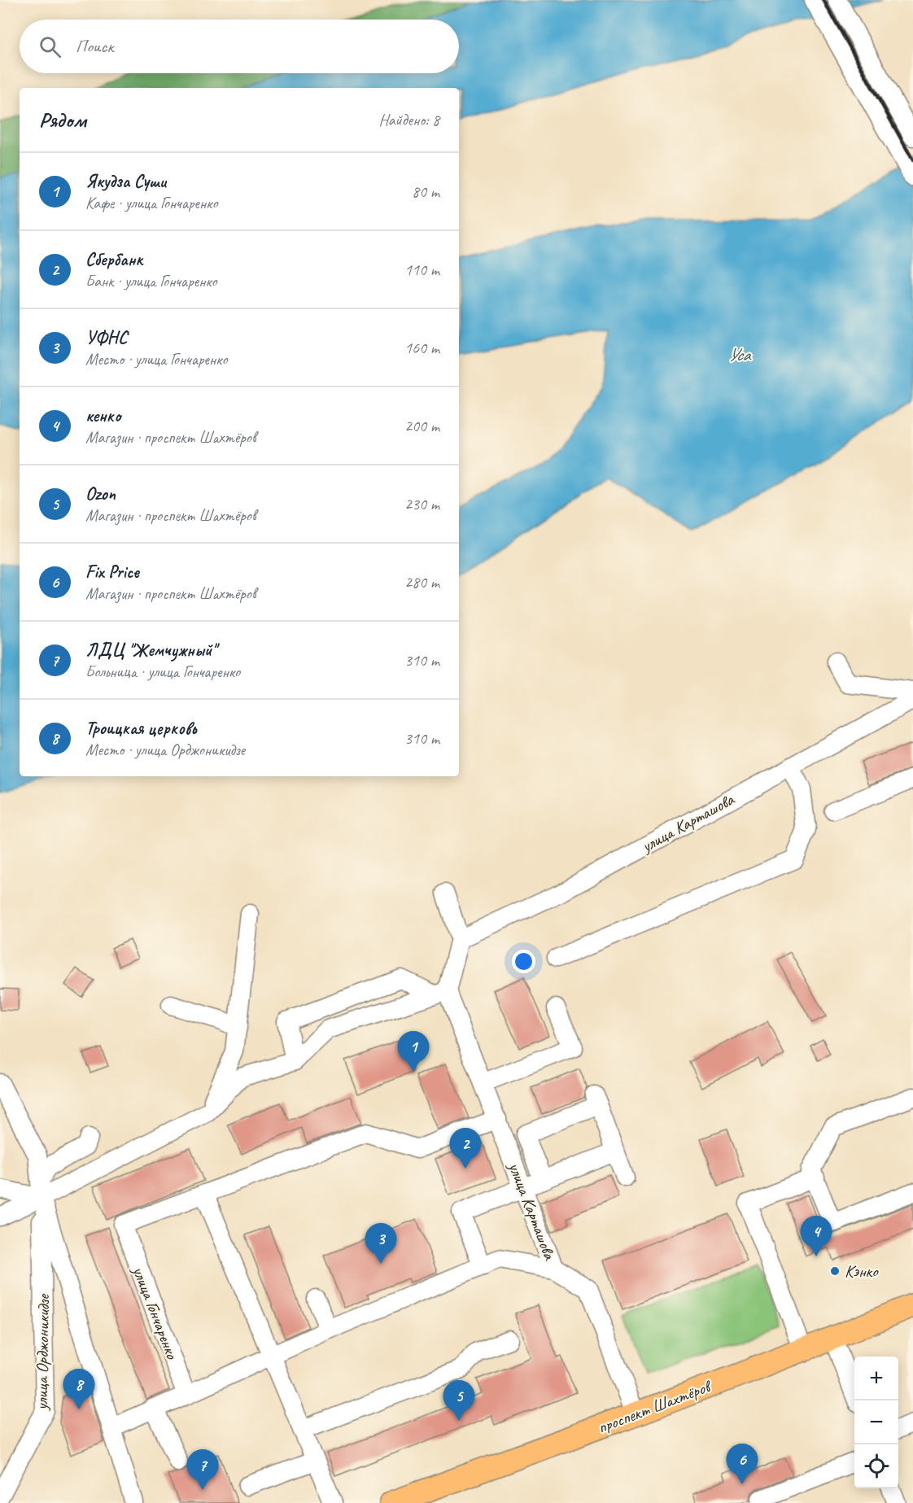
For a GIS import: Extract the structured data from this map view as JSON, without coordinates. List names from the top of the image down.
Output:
{
  "streets": {
    "main road": ["проспект Шахтёров"],
    "street": ["улица Карташова", "улица Гончаренко", "улица Орджоникидзе"]
  },
  "crossings": [
    ["улица Карташова", "улица Гончаренко"],
    ["улица Карташова", "проспект Шахтёров"]
  ],
  "water": ["Уса"],
  "places": ["Кэнко"],
  "page": {
    "search": "Поиск",
    "heading": ["Рядом", "Найдено: 8"],
    "list": [
      {
        "mark": "1",
        "name": "Якудза Суши",
        "note": "Кафе · улица Гончаренко",
        "value": "80 m"
      },
      {
        "mark": "2",
        "name": "Сбербанк",
        "note": "Банк · улица Гончаренко",
        "value": "110 m"
      },
      {
        "mark": "3",
        "name": "УФНС",
        "note": "Место · улица Гончаренко",
        "value": "160 m"
      },
      {
        "mark": "4",
        "name": "кенко",
        "note": "Магазин · проспект Шахтёров",
        "value": "200 m"
      },
      {
        "mark": "5",
        "name": "Ozon",
        "note": "Магазин · проспект Шахтёров",
        "value": "230 m"
      },
      {
        "mark": "6",
        "name": "Fix Price",
        "note": "Магазин · проспект Шахтёров",
        "value": "280 m"
      },
      {
        "mark": "7",
        "name": "ЛДЦ \"Жемчужный\"",
        "note": "Больница · улица Гончаренко",
        "value": "310 m"
      },
      {
        "mark": "8",
        "name": "Троицкая церковь",
        "note": "Место · улица Орджоникидзе",
        "value": "310 m"
      }
    ],
    "pins": [
      "1",
      "2",
      "4",
      "3",
      "8",
      "5",
      "6",
      "7"
    ],
    "map_buttons": ["+", "−"]
  }
}
